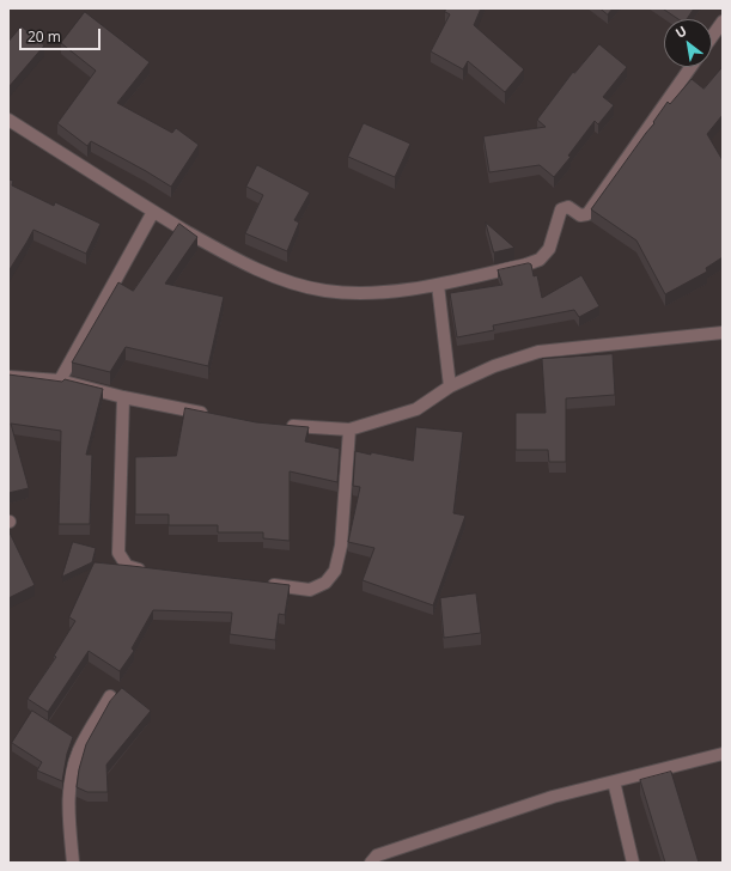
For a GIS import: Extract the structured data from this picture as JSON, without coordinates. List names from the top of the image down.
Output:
{
  "scale_bar": "20 m",
  "north": "top left"
}
